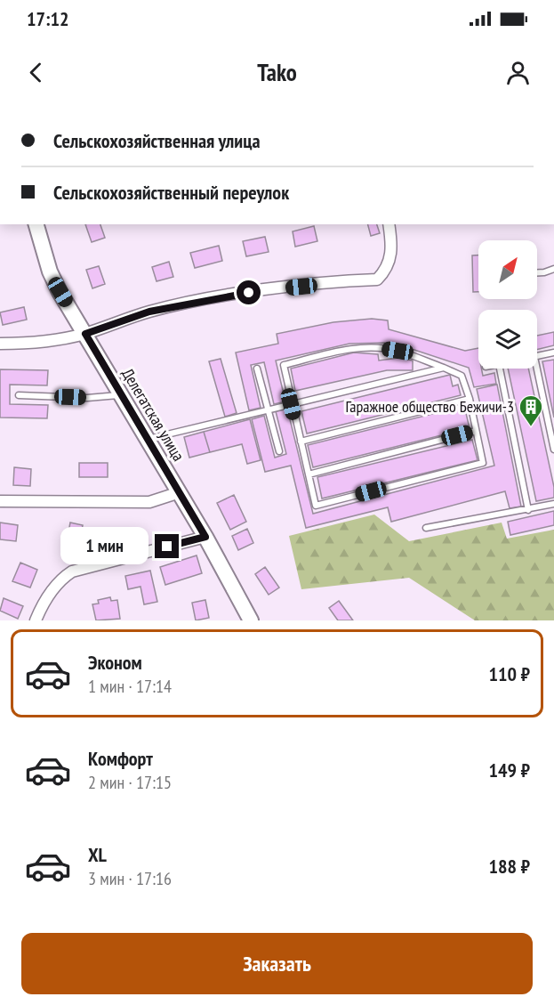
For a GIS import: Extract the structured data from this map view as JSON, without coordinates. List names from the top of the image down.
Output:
{
  "streets": {
    "street": ["Делегатская улица"]
  },
  "places": {
    "building": ["Гаражное общество Бежичи-3"]
  },
  "north": "top right",
  "page": {
    "status": "17:12",
    "header": "Tako",
    "banner": ["Сельскохозяйственная улица", "Сельскохозяйственный переулок"],
    "bubble": "1 мин",
    "list": [
      {
        "name": "Эконом",
        "note": "1 мин · 17:14",
        "value": "110 ₽"
      },
      {
        "name": "Комфорт",
        "note": "2 мин · 17:15",
        "value": "149 ₽"
      },
      {
        "name": "XL",
        "note": "3 мин · 17:16",
        "value": "188 ₽"
      }
    ],
    "buttons": "Заказать"
  }
}
